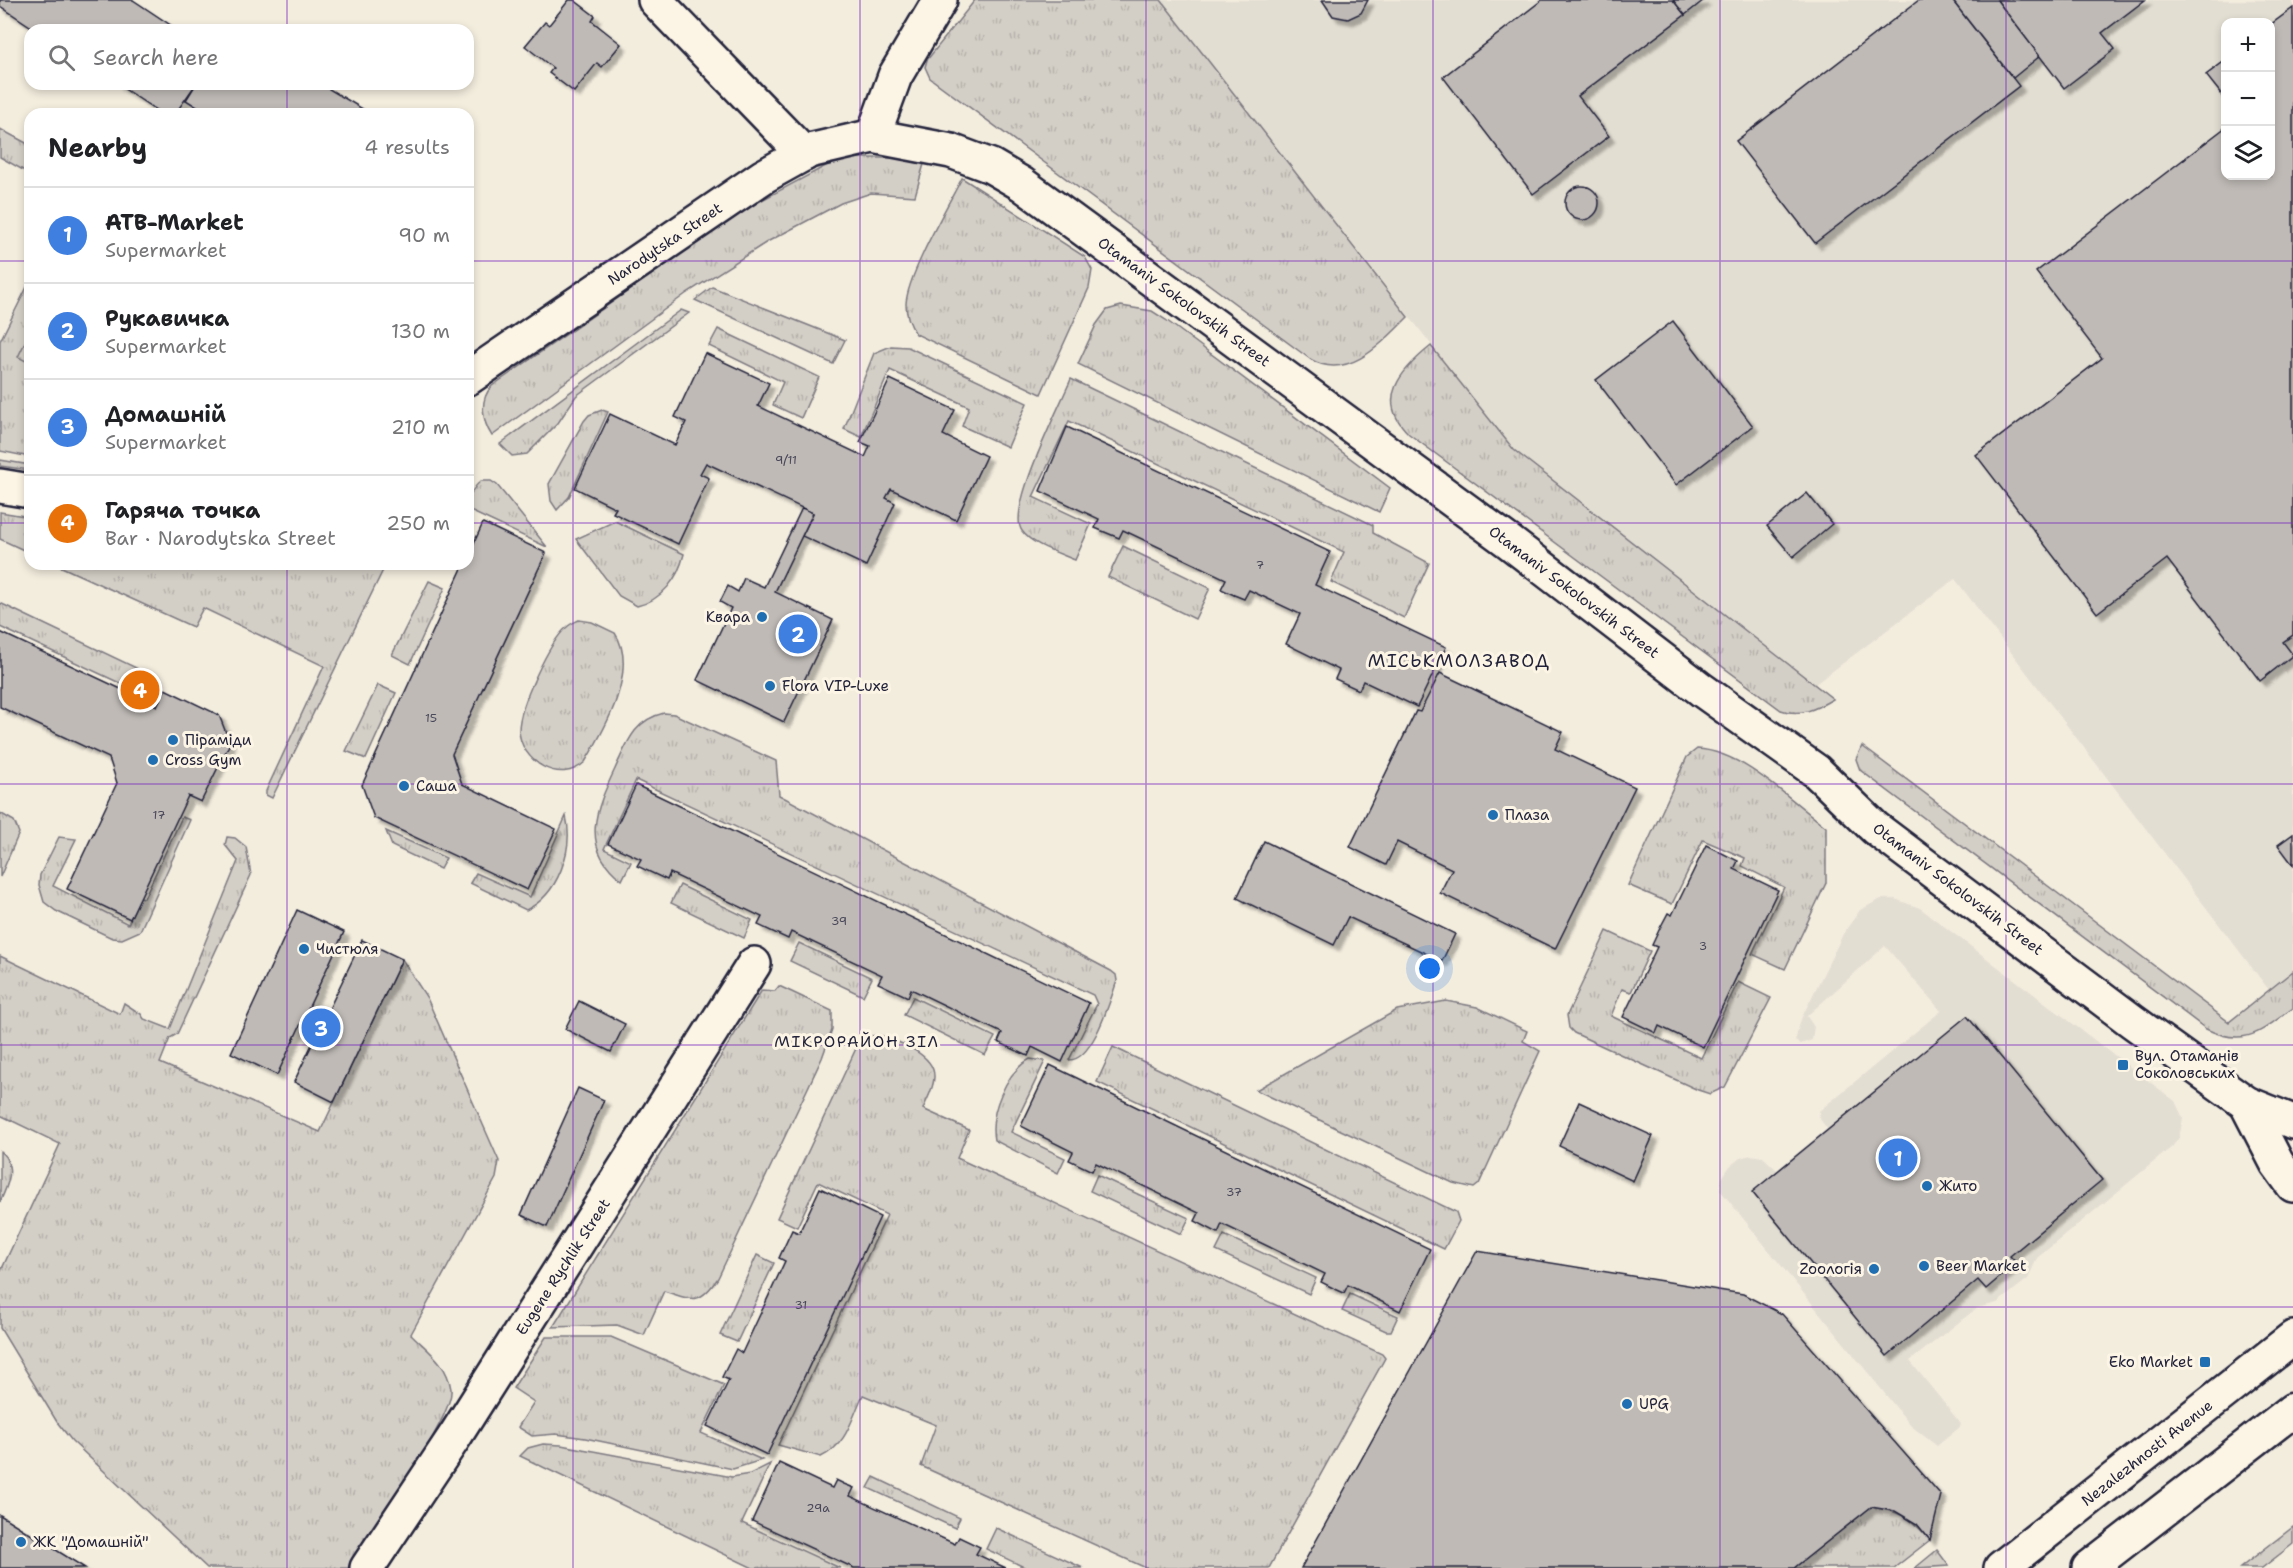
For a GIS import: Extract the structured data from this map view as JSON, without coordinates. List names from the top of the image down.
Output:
{
  "streets": {
    "street": [
      "Narodytska Street",
      "Otamaniv Sokolovskih Street",
      "Eugene Rychlik Street",
      "Nezalezhnosti Avenue"
    ]
  },
  "crossings": [
    ["Narodytska Street", "Otamaniv Sokolovskih Street"]
  ],
  "districts": ["МІСЬКМОЛЗАВОД", "МІКРОРАЙОН ЗІЛ"],
  "places": {
    "other": [
      "Квара",
      "Flora VIP-Luxe",
      "Піраміди",
      "Cross Gym",
      "Саша",
      "Плаза",
      "Чистюля",
      "Жито",
      "Beer Market",
      "Zooлогія",
      "UPG",
      "ЖК \"Домашній\""
    ],
    "transit": ["Вул. Отаманів Соколовських", "Eko Market"]
  },
  "house_numbers": [
    "9/11",
    "7",
    "15",
    "17",
    "39",
    "3",
    "37",
    "31",
    "29а"
  ],
  "page": {
    "map_buttons": ["+", "−"],
    "search": "Search here",
    "heading": ["Nearby", "4 results"],
    "list": [
      {
        "mark": "1",
        "name": "ATB-Market",
        "note": "Supermarket",
        "value": "90 m"
      },
      {
        "mark": "2",
        "name": "Рукавичка",
        "note": "Supermarket",
        "value": "130 m"
      },
      {
        "mark": "3",
        "name": "Домашній",
        "note": "Supermarket",
        "value": "210 m"
      },
      {
        "mark": "4",
        "name": "Гаряча точка",
        "note": "Bar · Narodytska Street",
        "value": "250 m"
      }
    ],
    "pins": [
      "2",
      "4",
      "3",
      "1"
    ]
  }
}
